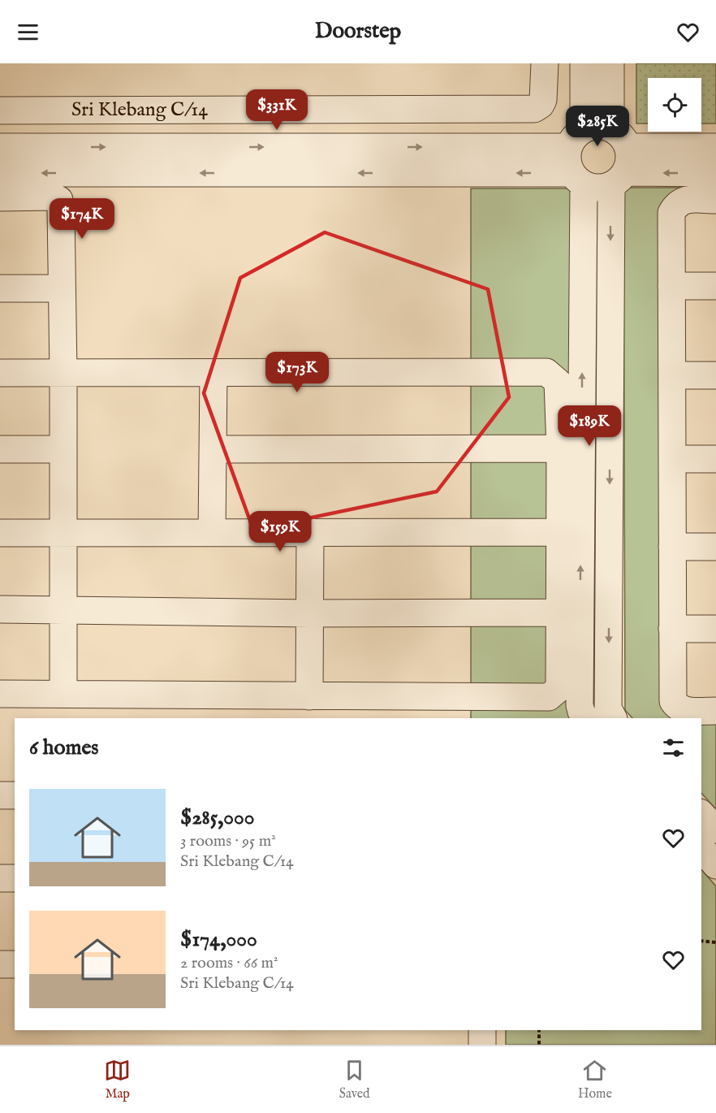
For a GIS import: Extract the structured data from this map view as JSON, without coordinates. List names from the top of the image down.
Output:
{
  "streets": {
    "street": ["Sri Klebang C/14"]
  },
  "page": {
    "header": "Doorstep",
    "price": [
      "$331K",
      "$285K",
      "$174K",
      "$173K",
      "$189K",
      "$159K"
    ],
    "heading": "6 homes",
    "list": [
      {
        "name": "$285,000",
        "note": "3 rooms · 95 m² · Sri Klebang C/14"
      },
      {
        "name": "$174,000",
        "note": "2 rooms · 66 m² · Sri Klebang C/14"
      }
    ],
    "tabs": ["Map", "Saved", "Home"]
  }
}
